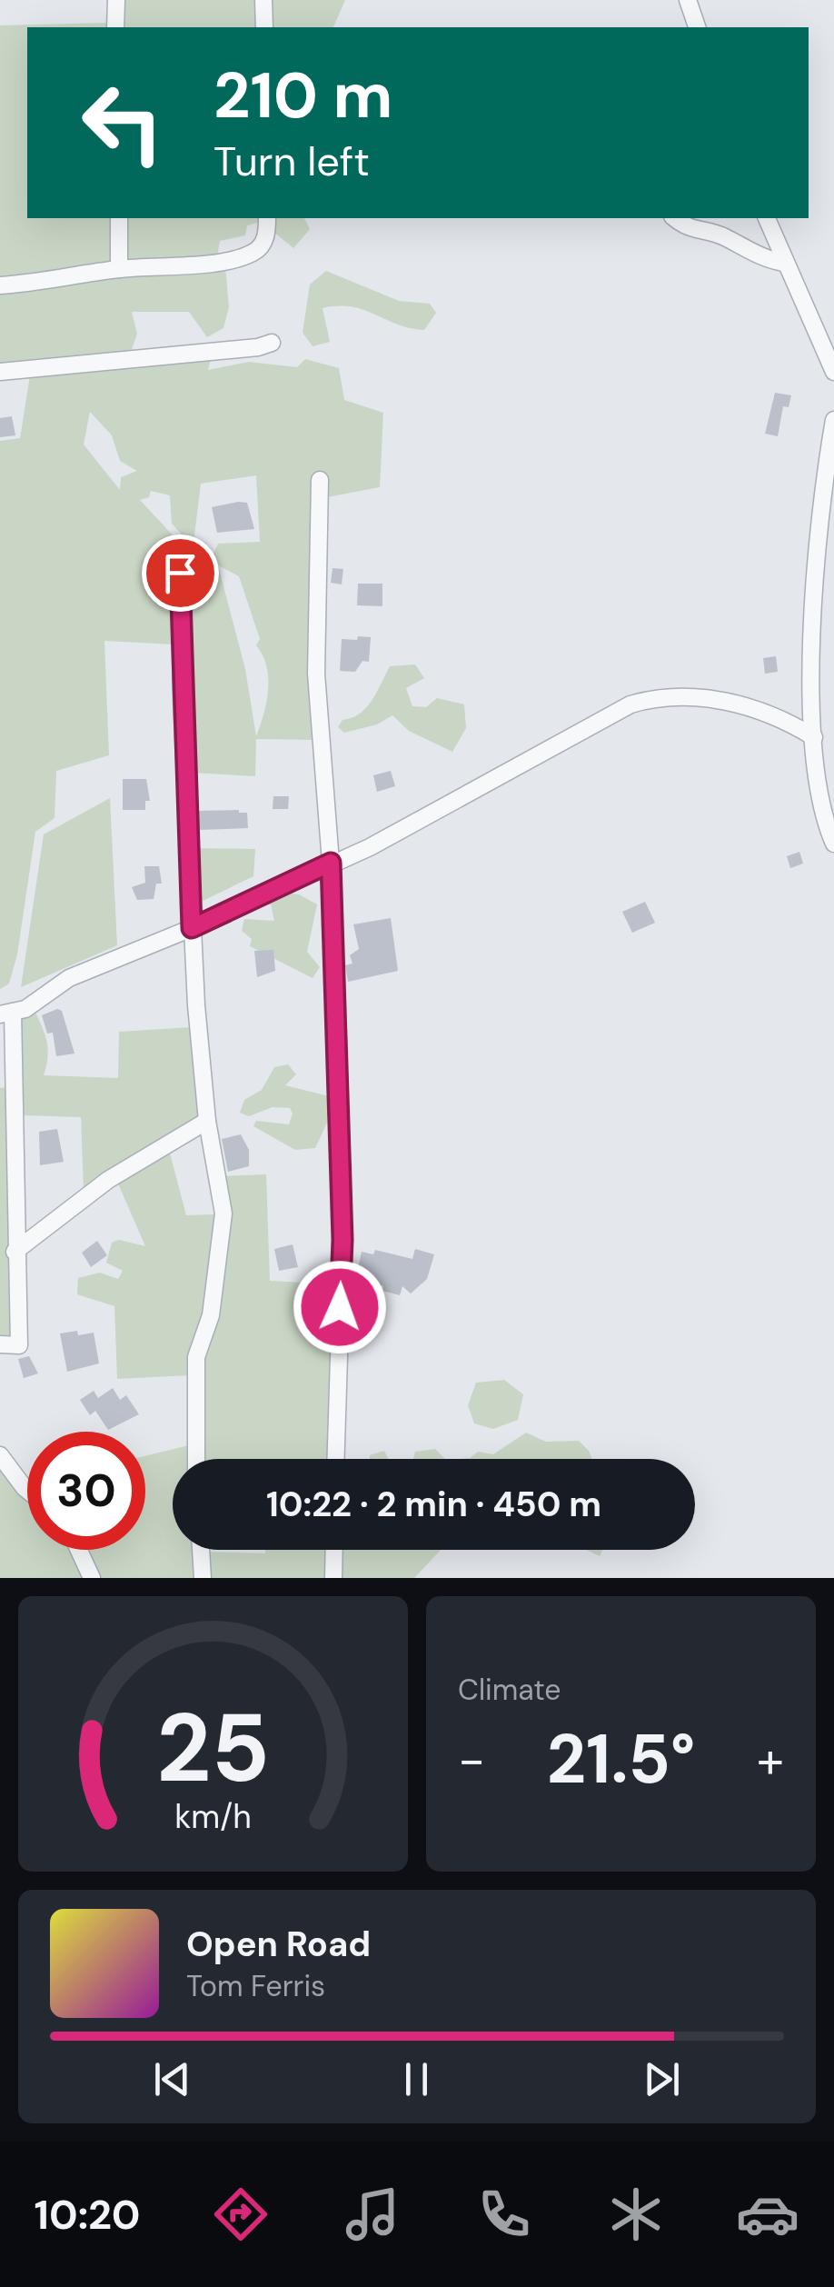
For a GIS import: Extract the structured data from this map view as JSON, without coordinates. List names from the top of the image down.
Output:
{
  "page": {
    "turn": ["210 m", "Turn left"],
    "limit": "30",
    "trip": "10:22 · 2 min · 450 m",
    "tile": "Climate",
    "heat": ["−", "21.5°", "+"],
    "song": ["Open Road", "Tom Ferris"],
    "tabs": "10:20",
    "gauge": ["25", "km/h"]
  }
}
